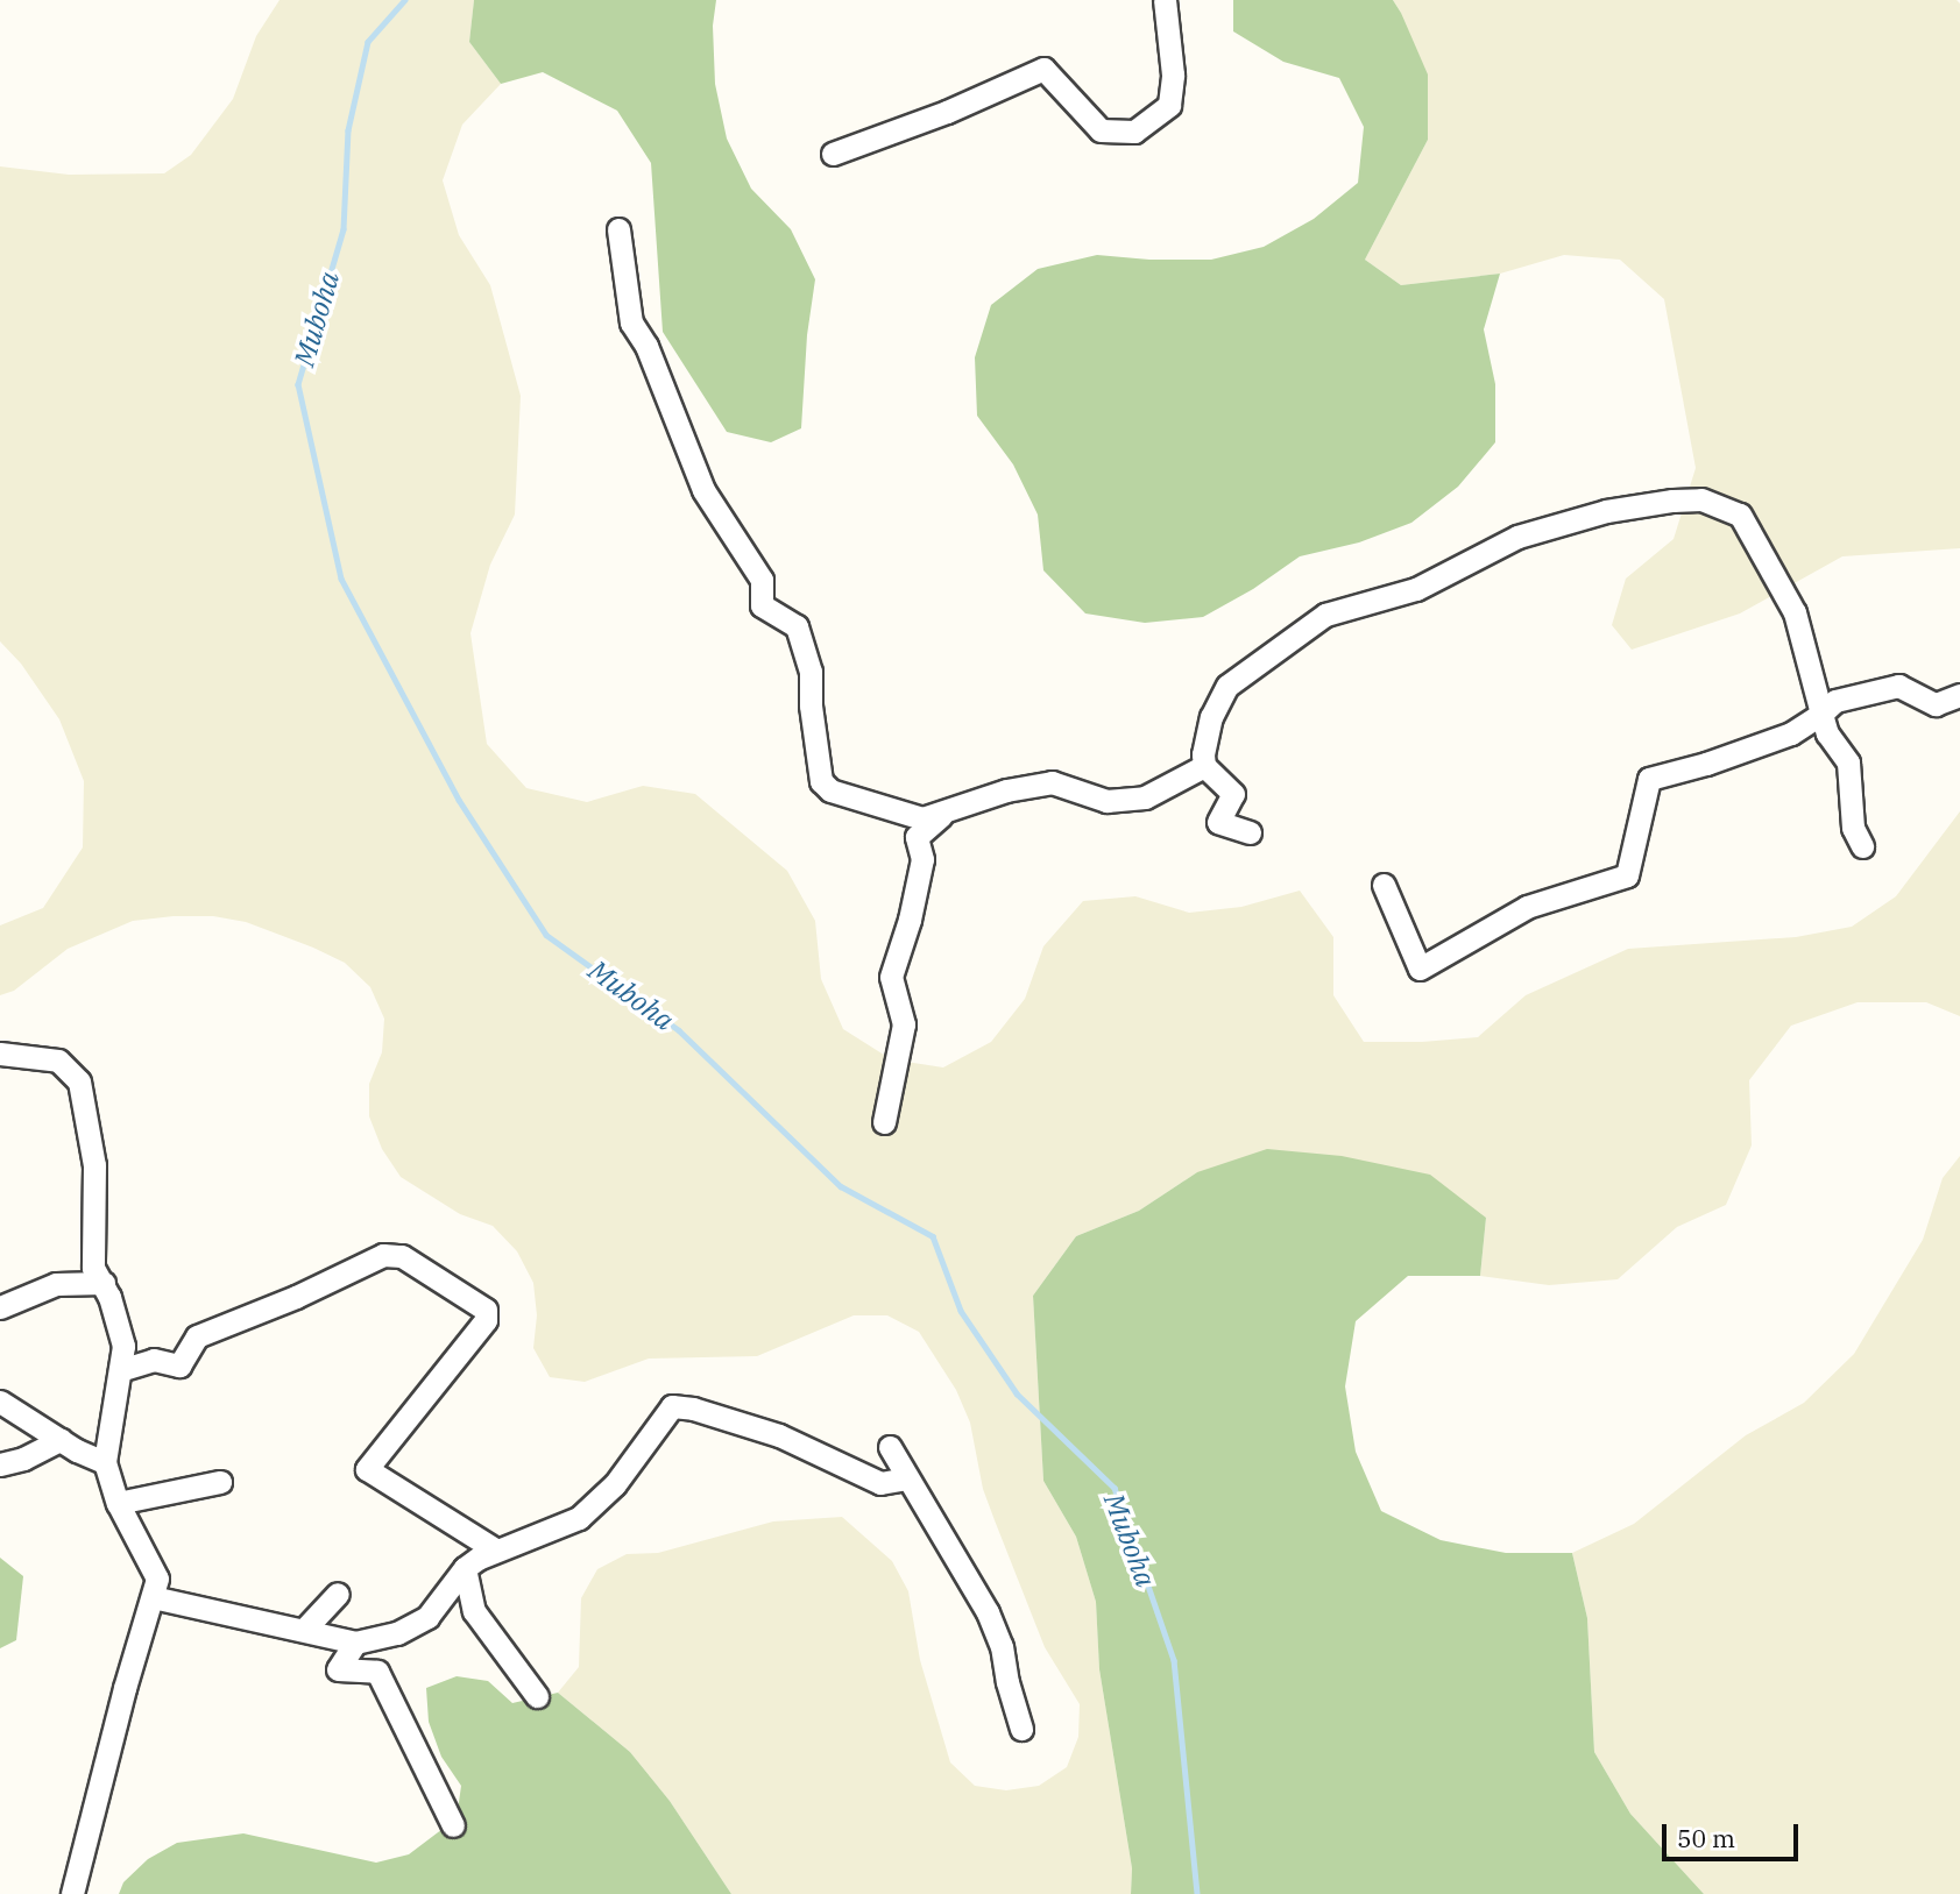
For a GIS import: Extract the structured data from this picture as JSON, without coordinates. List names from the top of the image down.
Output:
{
  "water": ["Muboha"],
  "scale_bar": "50 m"
}
